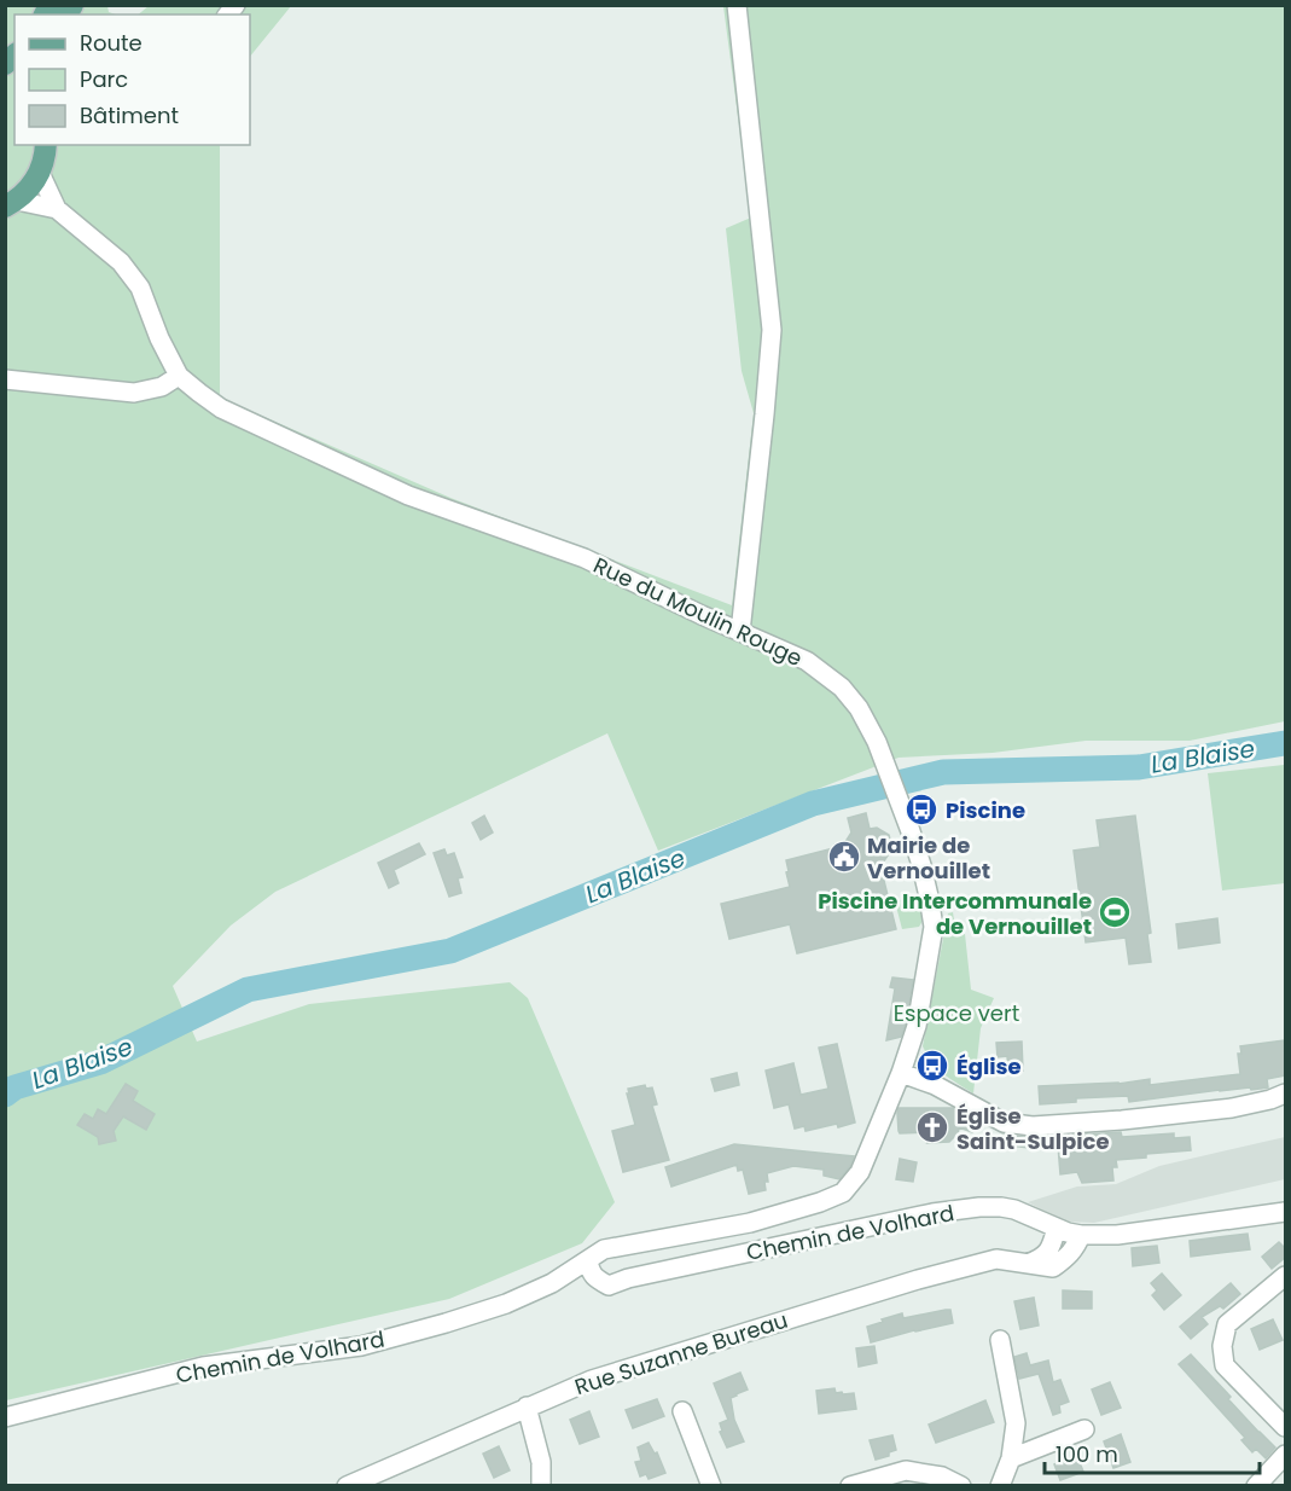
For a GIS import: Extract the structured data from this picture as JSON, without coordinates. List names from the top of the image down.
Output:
{
  "streets": {
    "street": ["Rue du Moulin Rouge", "Chemin de Volhard", "Rue Suzanne Bureau"]
  },
  "crossings": [
    ["Rue du Moulin Rouge", "Chemin de Volhard"],
    ["Chemin de Volhard", "Rue Suzanne Bureau"]
  ],
  "water": ["La Blaise"],
  "parks": ["Espace vert"],
  "places": {
    "bus stop": ["Piscine", "Église"],
    "public building": ["Mairie de Vernouillet"],
    "sports": ["Piscine Intercommunale de Vernouillet"],
    "church": ["Église Saint-Sulpice"]
  },
  "legend": ["Route", "Parc", "Bâtiment"],
  "scale_bar": "100 m"
}
